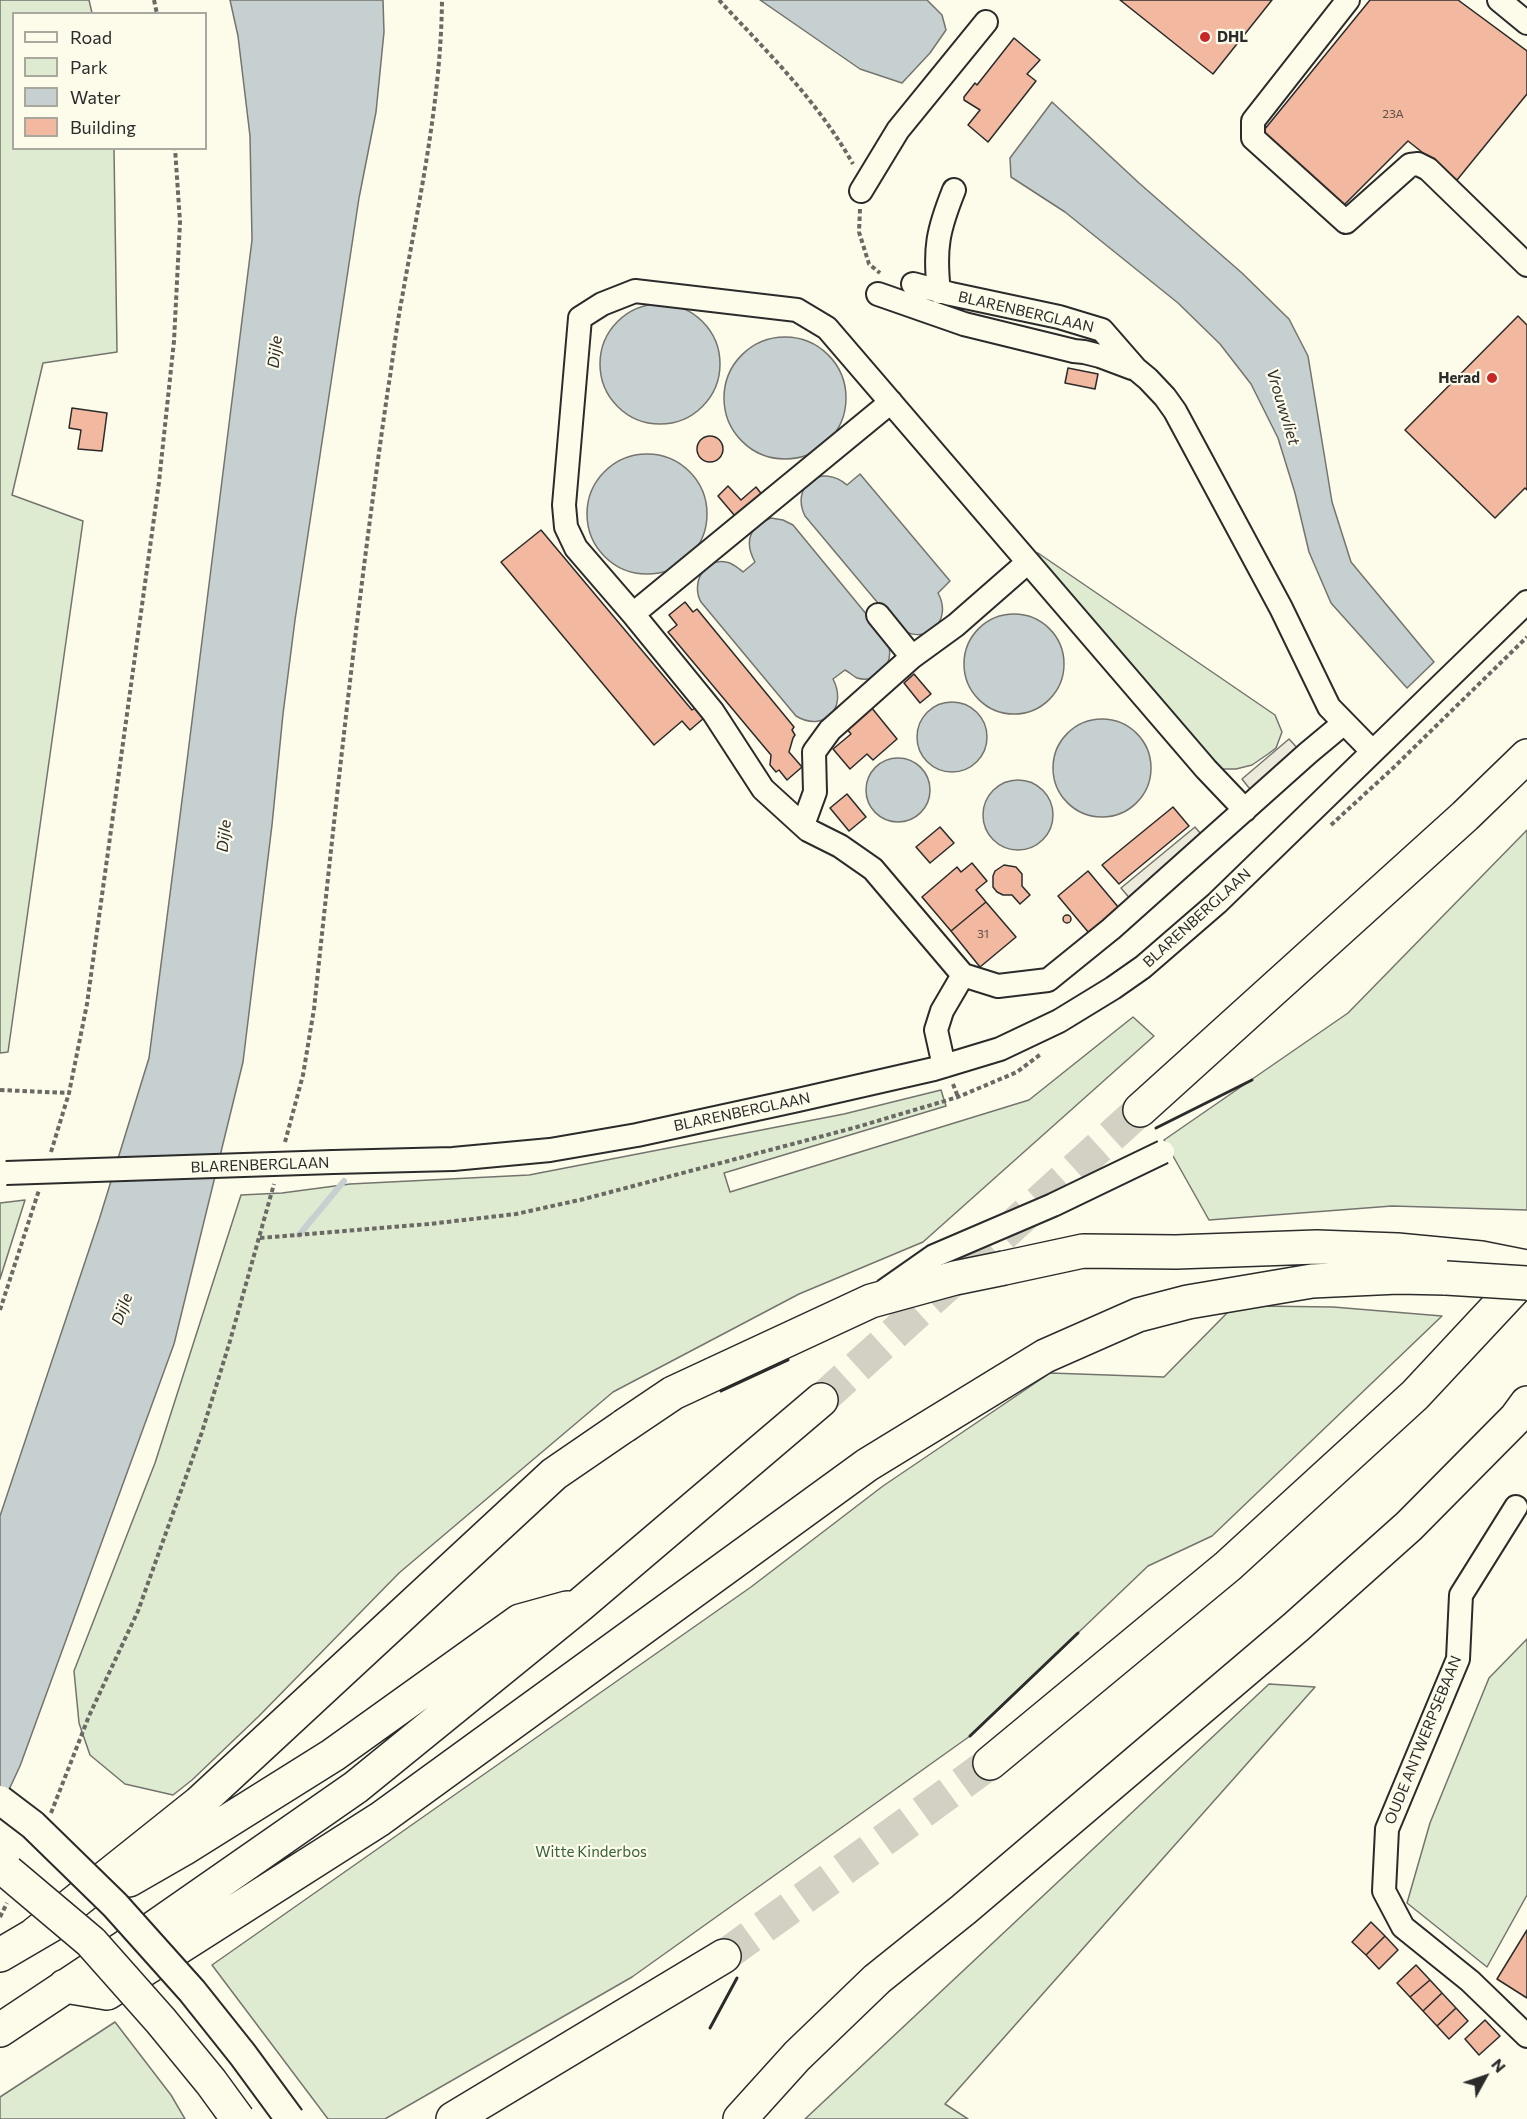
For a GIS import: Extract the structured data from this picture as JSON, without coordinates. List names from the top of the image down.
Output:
{
  "streets": {
    "street": ["BLARENBERGLAAN", "OUDE ANTWERPSEBAAN"]
  },
  "water": ["Dijle", "Vrouwvliet"],
  "parks": ["Witte Kinderbos"],
  "places": ["DHL", "Herad"],
  "house_numbers": ["23A", "31"],
  "legend": [
    "Road",
    "Park",
    "Water",
    "Building"
  ],
  "north": "top right"
}
